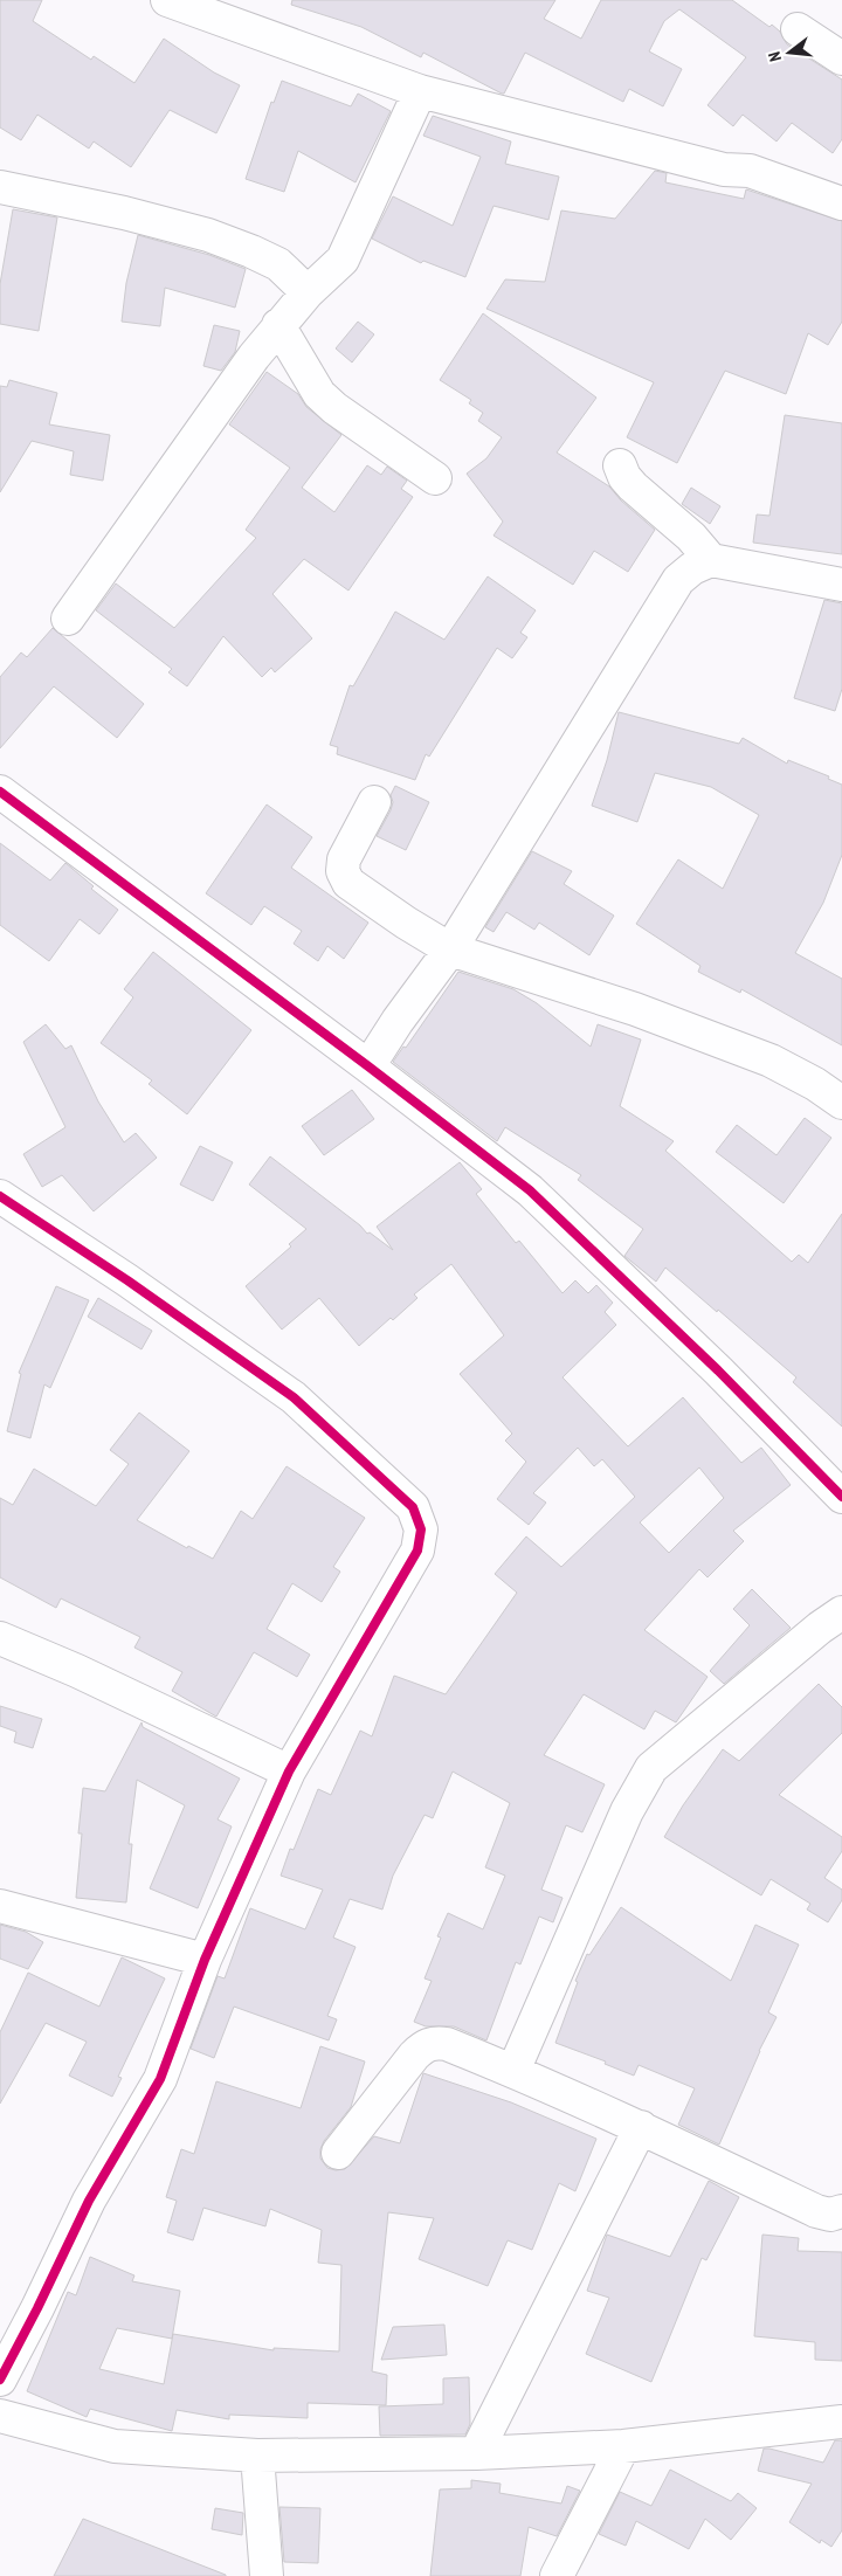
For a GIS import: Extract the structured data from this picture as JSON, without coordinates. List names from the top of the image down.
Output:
{
  "north": "left"
}
